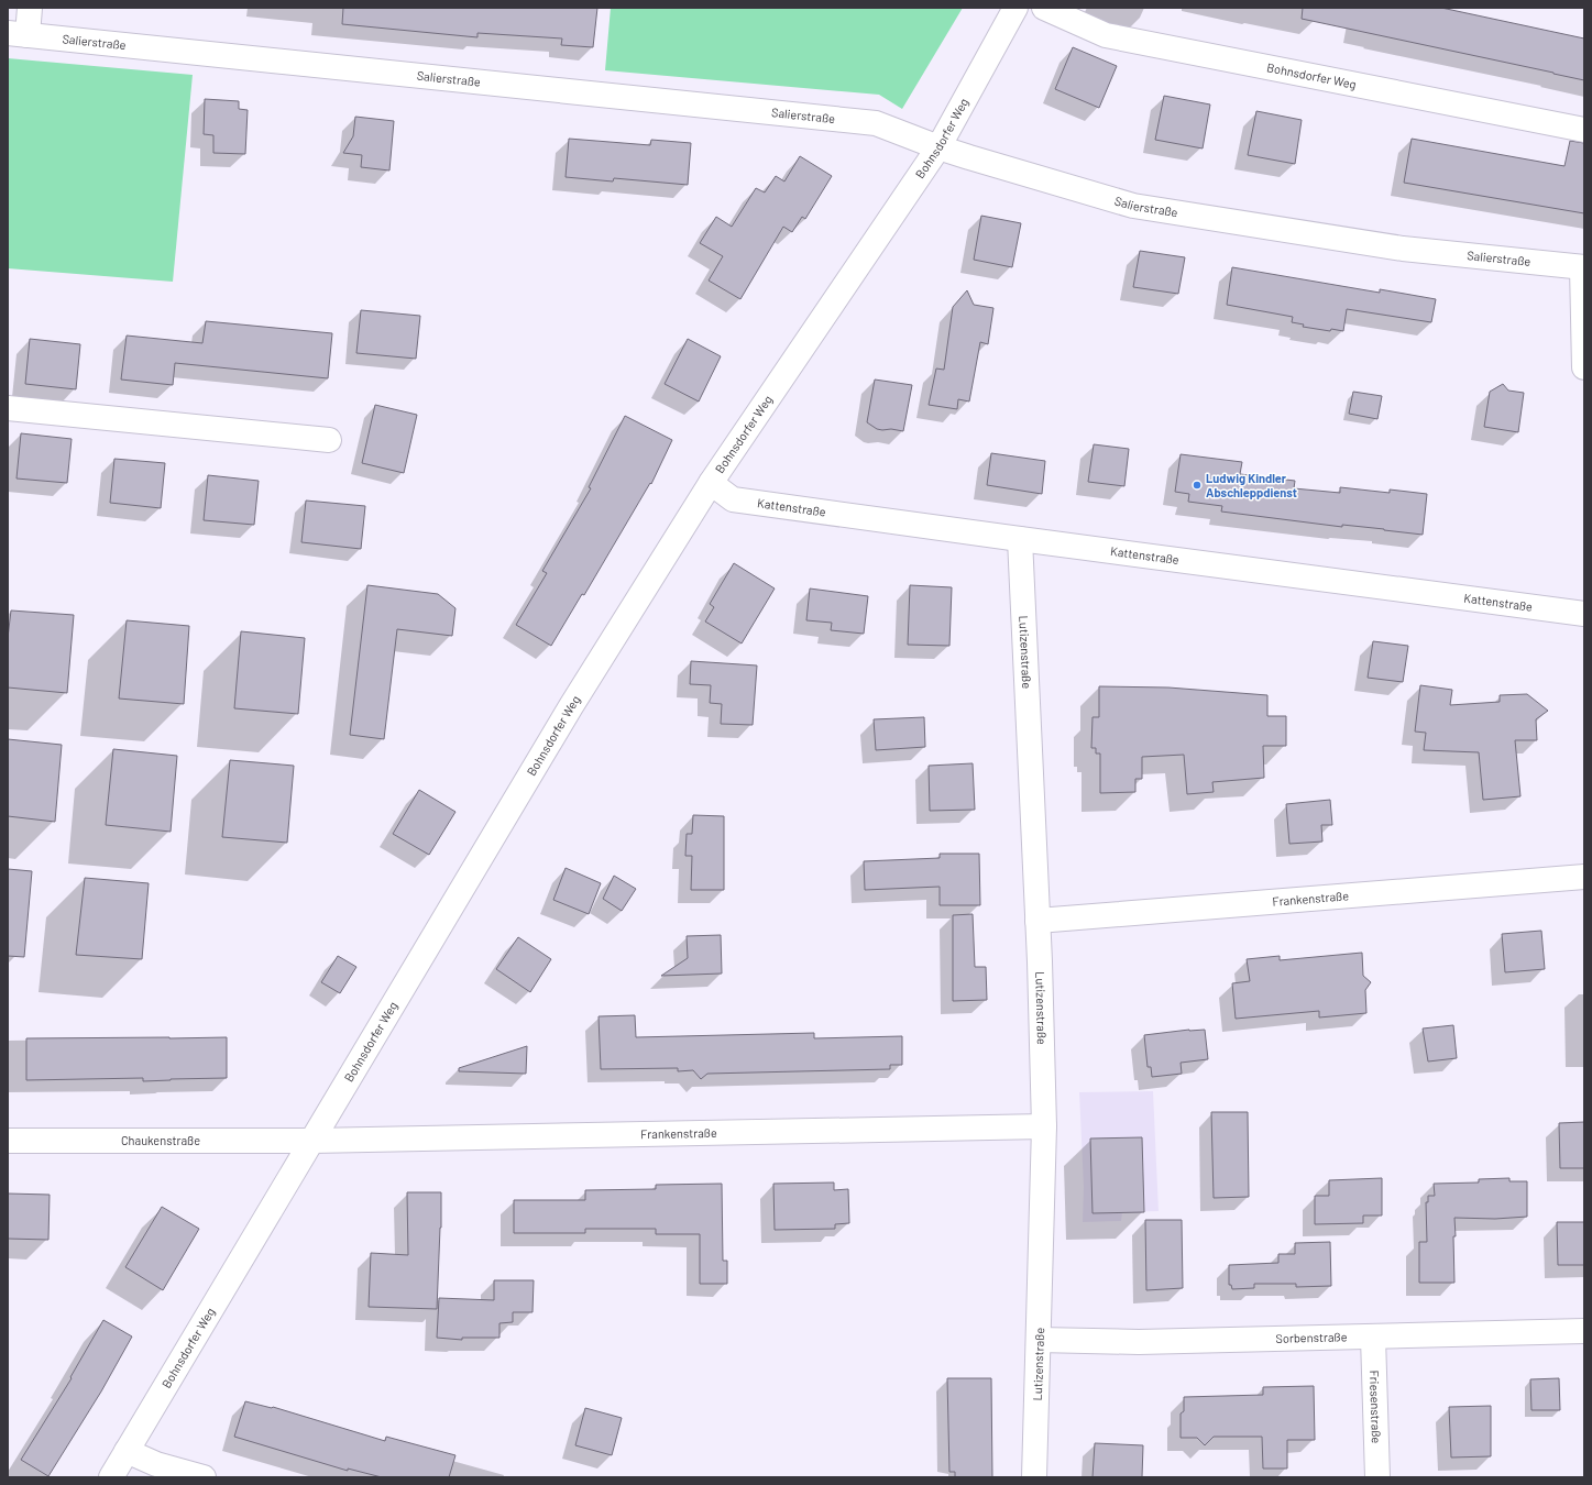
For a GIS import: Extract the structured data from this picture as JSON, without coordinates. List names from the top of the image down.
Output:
{
  "streets": {
    "street": [
      "Salierstraße",
      "Bohnsdorfer Weg",
      "Kattenstraße",
      "Lutizenstraße",
      "Frankenstraße",
      "Chaukenstraße",
      "Sorbenstraße",
      "Friesenstraße"
    ]
  },
  "crossings": [
    ["Salierstraße", "Bohnsdorfer Weg"],
    ["Bohnsdorfer Weg", "Kattenstraße"],
    ["Bohnsdorfer Weg", "Frankenstraße"],
    ["Bohnsdorfer Weg", "Chaukenstraße"],
    ["Kattenstraße", "Lutizenstraße"],
    ["Lutizenstraße", "Frankenstraße"],
    ["Lutizenstraße", "Sorbenstraße"],
    ["Frankenstraße", "Chaukenstraße"],
    ["Sorbenstraße", "Friesenstraße"]
  ],
  "places": ["Ludwig Kindler Abschleppdienst"]
}
